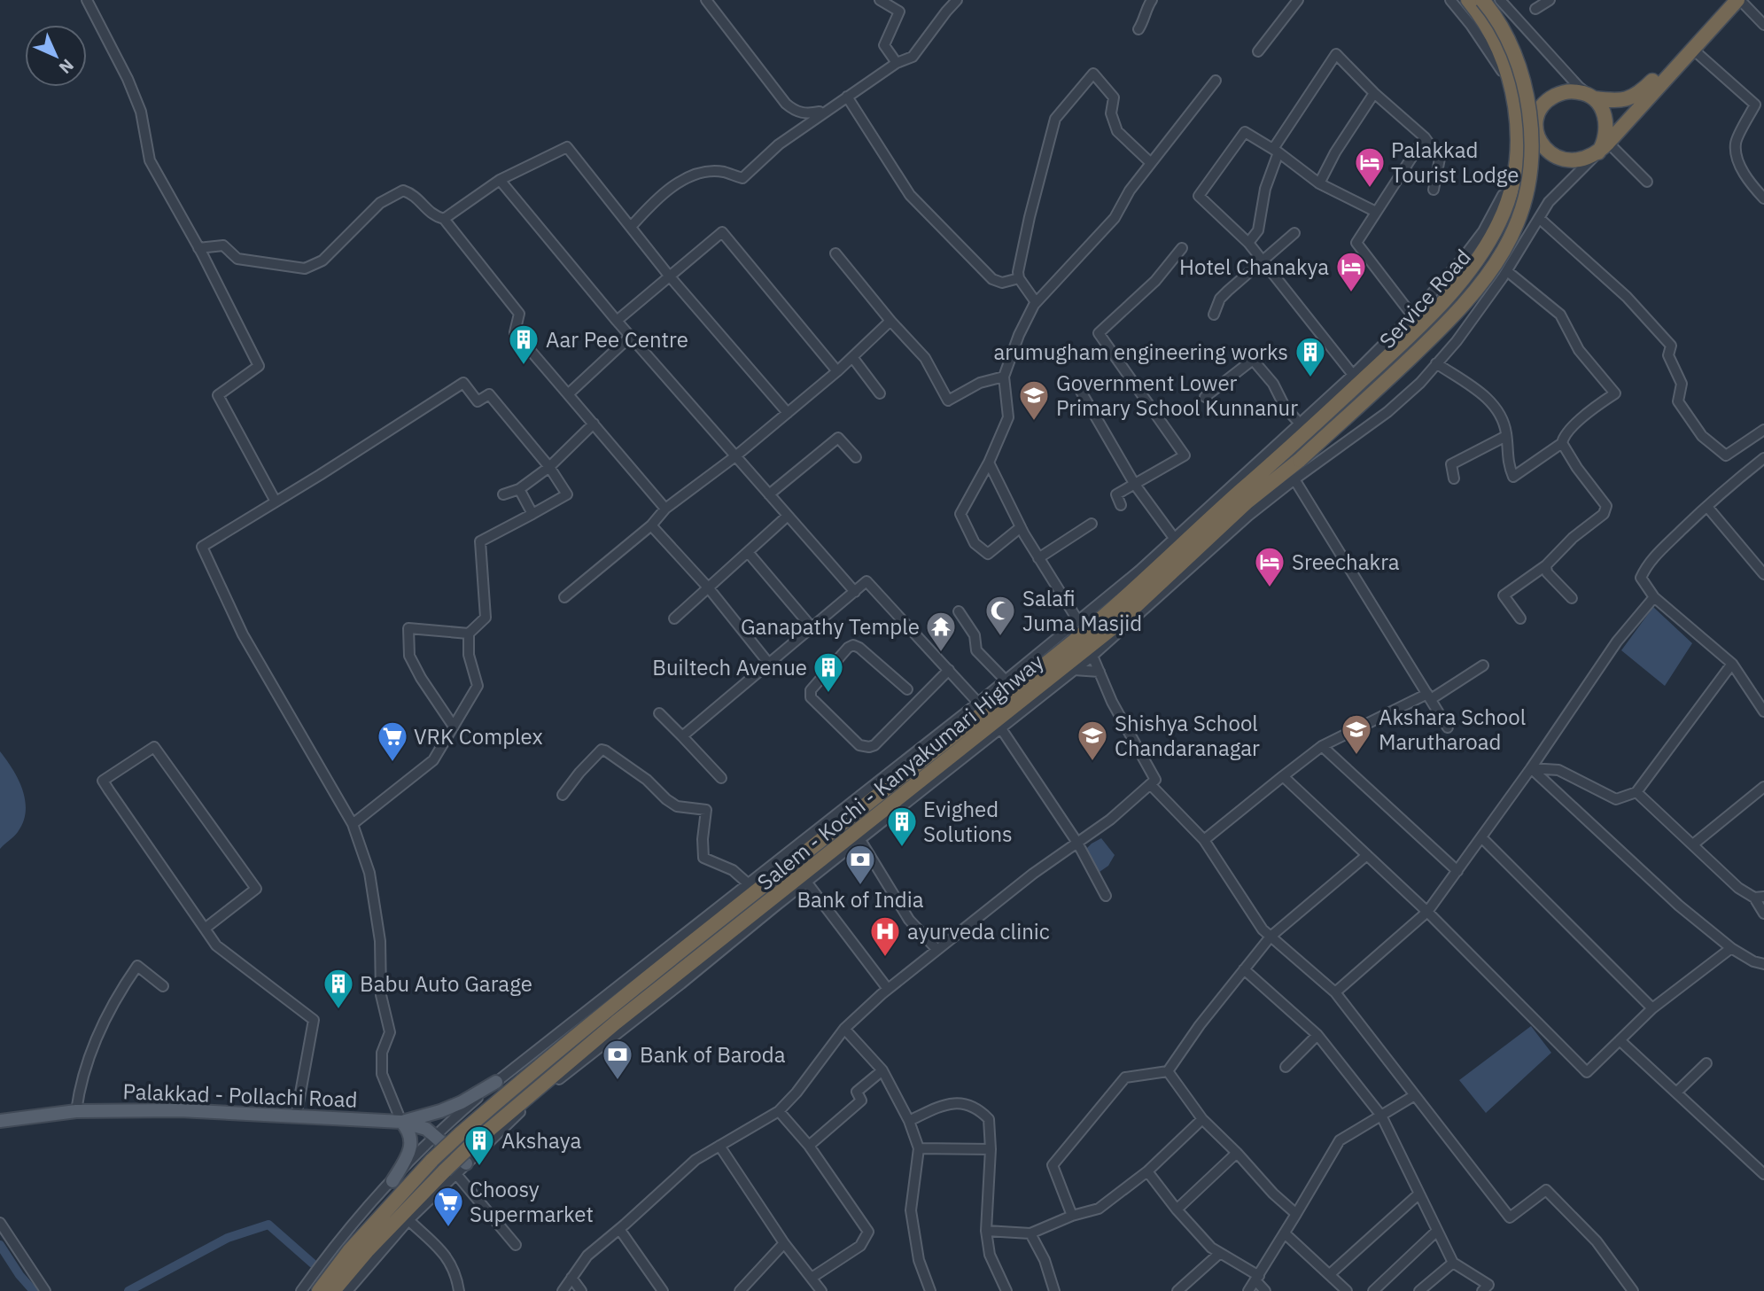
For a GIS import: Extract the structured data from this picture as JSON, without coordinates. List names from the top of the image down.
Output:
{
  "streets": {
    "highway": ["Salem - Kochi - Kanyakumari Highway"],
    "main road": ["Palakkad - Pollachi Road"],
    "street": ["Service Road"]
  },
  "crossings": [
    ["Service Road", "Salem - Kochi - Kanyakumari Highway"],
    ["Service Road", "Palakkad - Pollachi Road"]
  ],
  "places": {
    "hotel": ["Palakkad Tourist Lodge", "Hotel Chanakya", "Sreechakra"],
    "building": [
      "Aar Pee Centre",
      "arumugham engineering works",
      "Builtech Avenue",
      "Evighed Solutions",
      "Babu Auto Garage",
      "Akshaya"
    ],
    "school or university": ["Government Lower Primary School Kunnanur", "Akshara School Marutharoad", "Shishya School Chandaranagar"],
    "mosque": ["Salafi Juma Masjid"],
    "temple": ["Ganapathy Temple"],
    "supermarket": ["VRK Complex", "Choosy Supermarket"],
    "bank": ["Bank of India", "Bank of Baroda"],
    "hospital": ["ayurveda clinic"]
  },
  "north": "bottom right"
}
